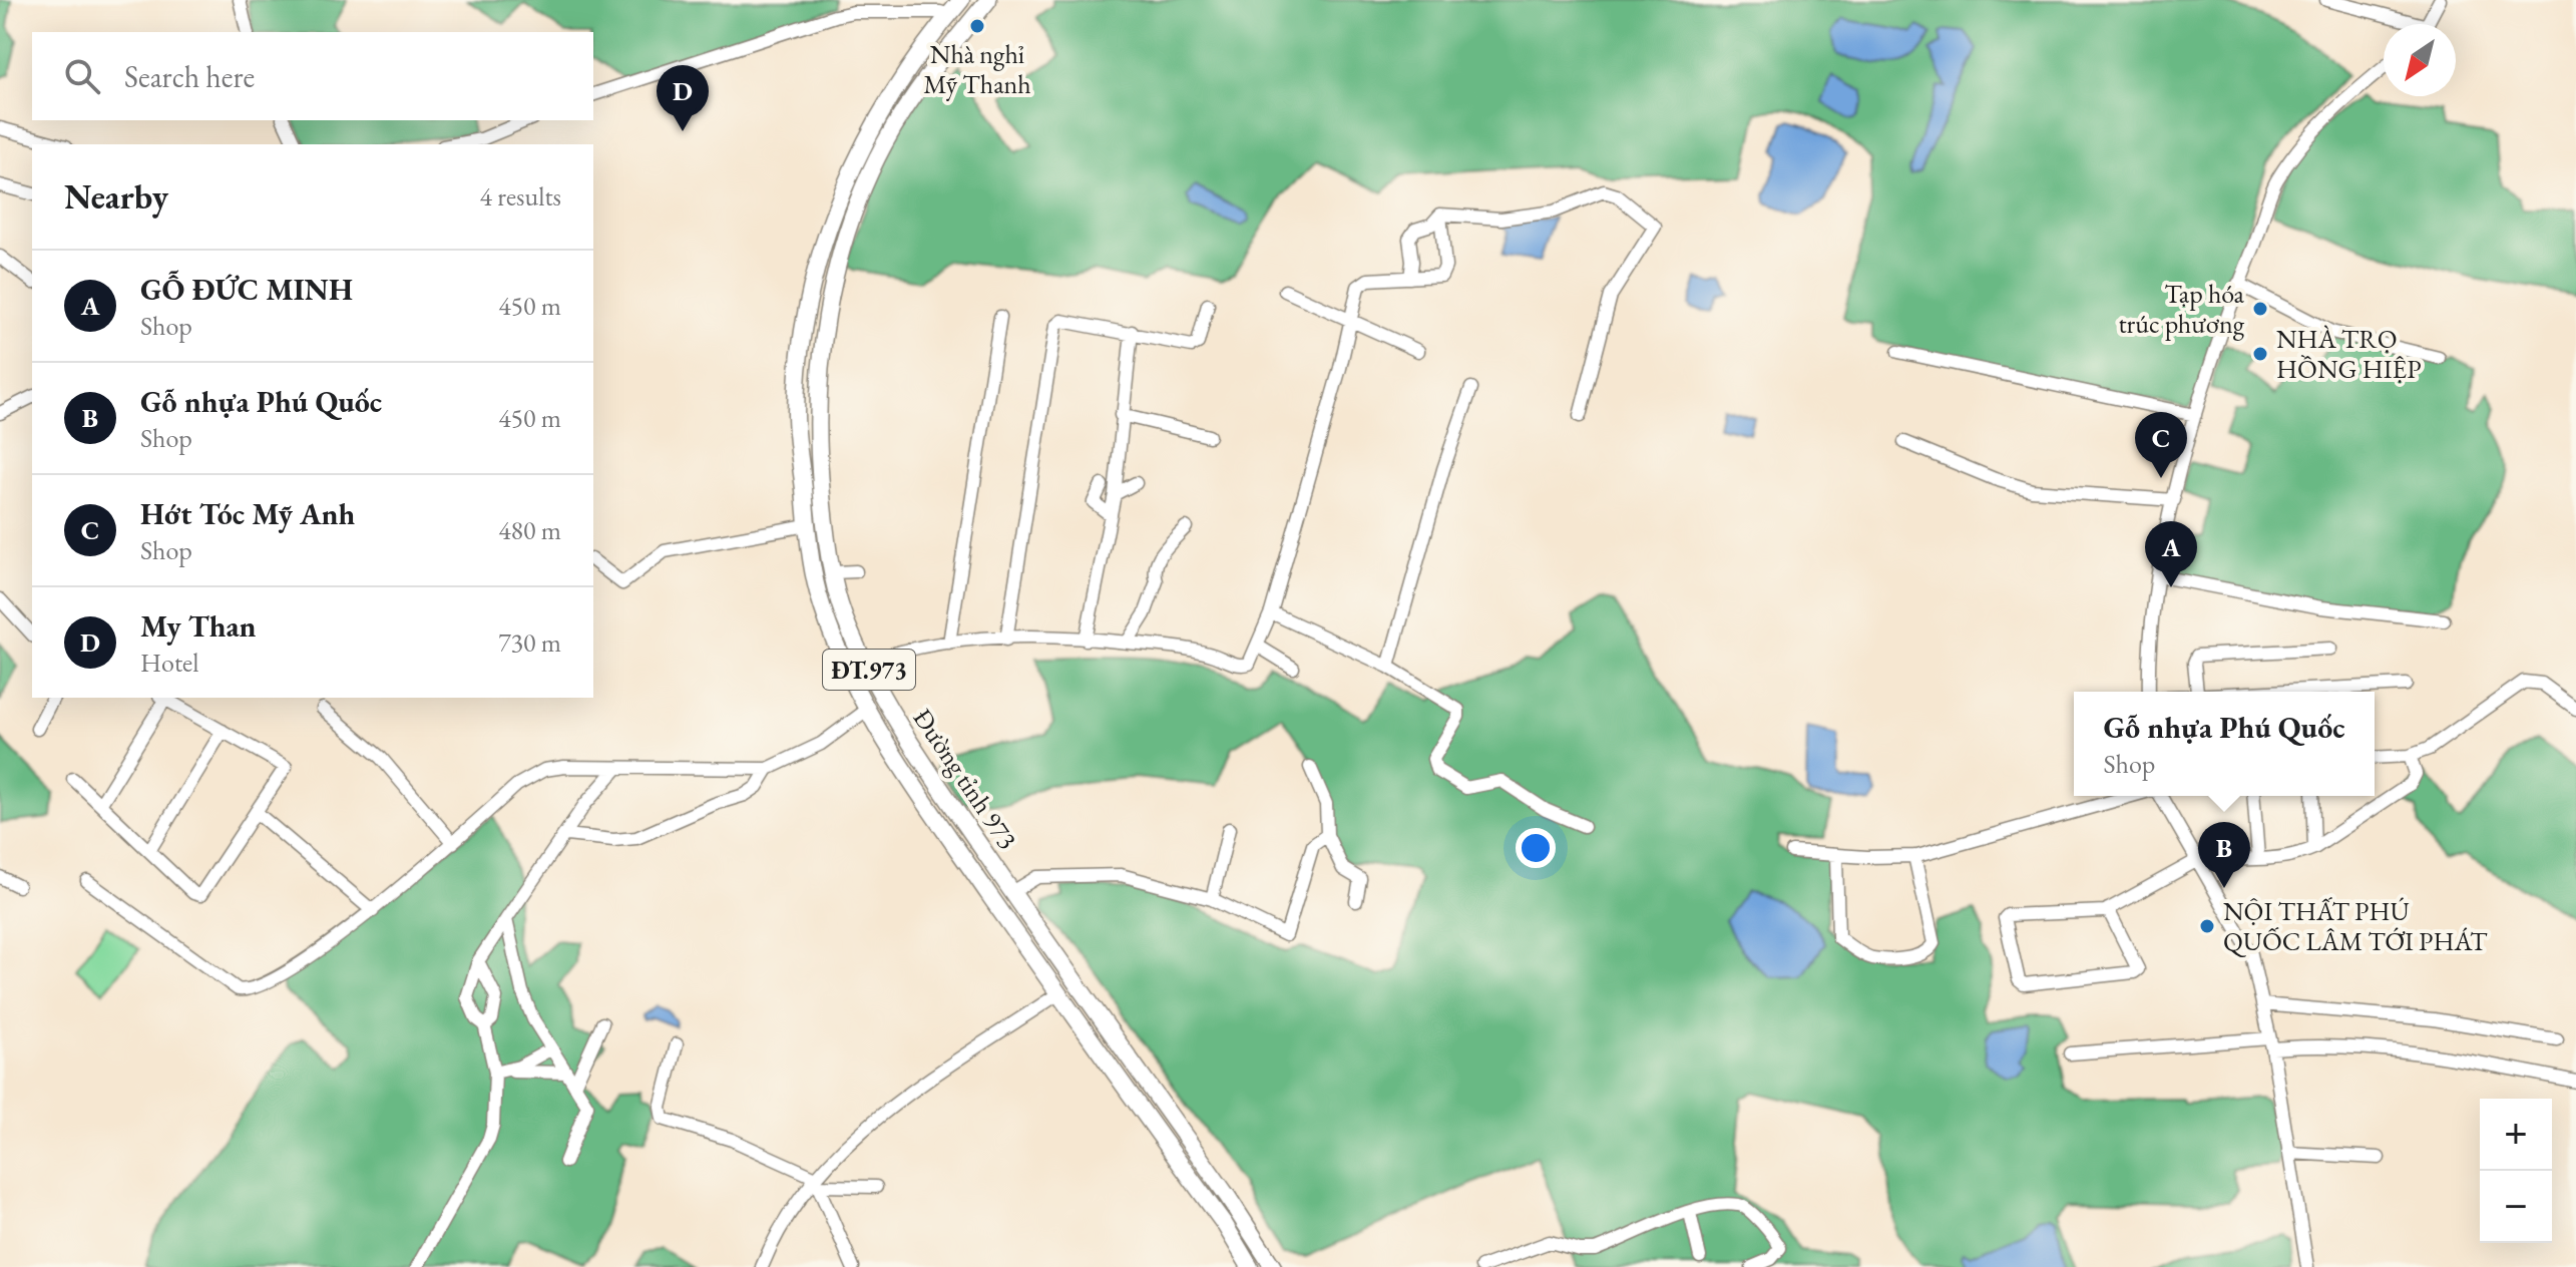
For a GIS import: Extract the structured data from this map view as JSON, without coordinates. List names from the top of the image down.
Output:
{
  "streets": {
    "main road": ["ĐT.973", "Đường tỉnh 973"]
  },
  "places": [
    "Nhà nghỉ Mỹ Thanh",
    "Tạp hóa trúc phương",
    "NHÀ TRỌ HỒNG HIỆP",
    "NỘI THẤT PHÚ QUỐC LÂM TỚI PHÁT"
  ],
  "north": "bottom left",
  "page": {
    "search": "Search here",
    "pins": [
      "D",
      "C",
      "A",
      "B"
    ],
    "heading": ["Nearby", "4 results"],
    "list": [
      {
        "mark": "A",
        "name": "GỖ ĐỨC MINH",
        "note": "Shop",
        "value": "450 m"
      },
      {
        "mark": "B",
        "name": "Gỗ nhựa Phú Quốc",
        "note": "Shop",
        "value": "450 m"
      },
      {
        "mark": "C",
        "name": "Hớt Tóc Mỹ Anh",
        "note": "Shop",
        "value": "480 m"
      },
      {
        "mark": "D",
        "name": "My Than",
        "note": "Hotel",
        "value": "730 m"
      }
    ],
    "popup": ["Gỗ nhựa Phú Quốc", "Shop"],
    "map_buttons": ["+", "−"]
  }
}
